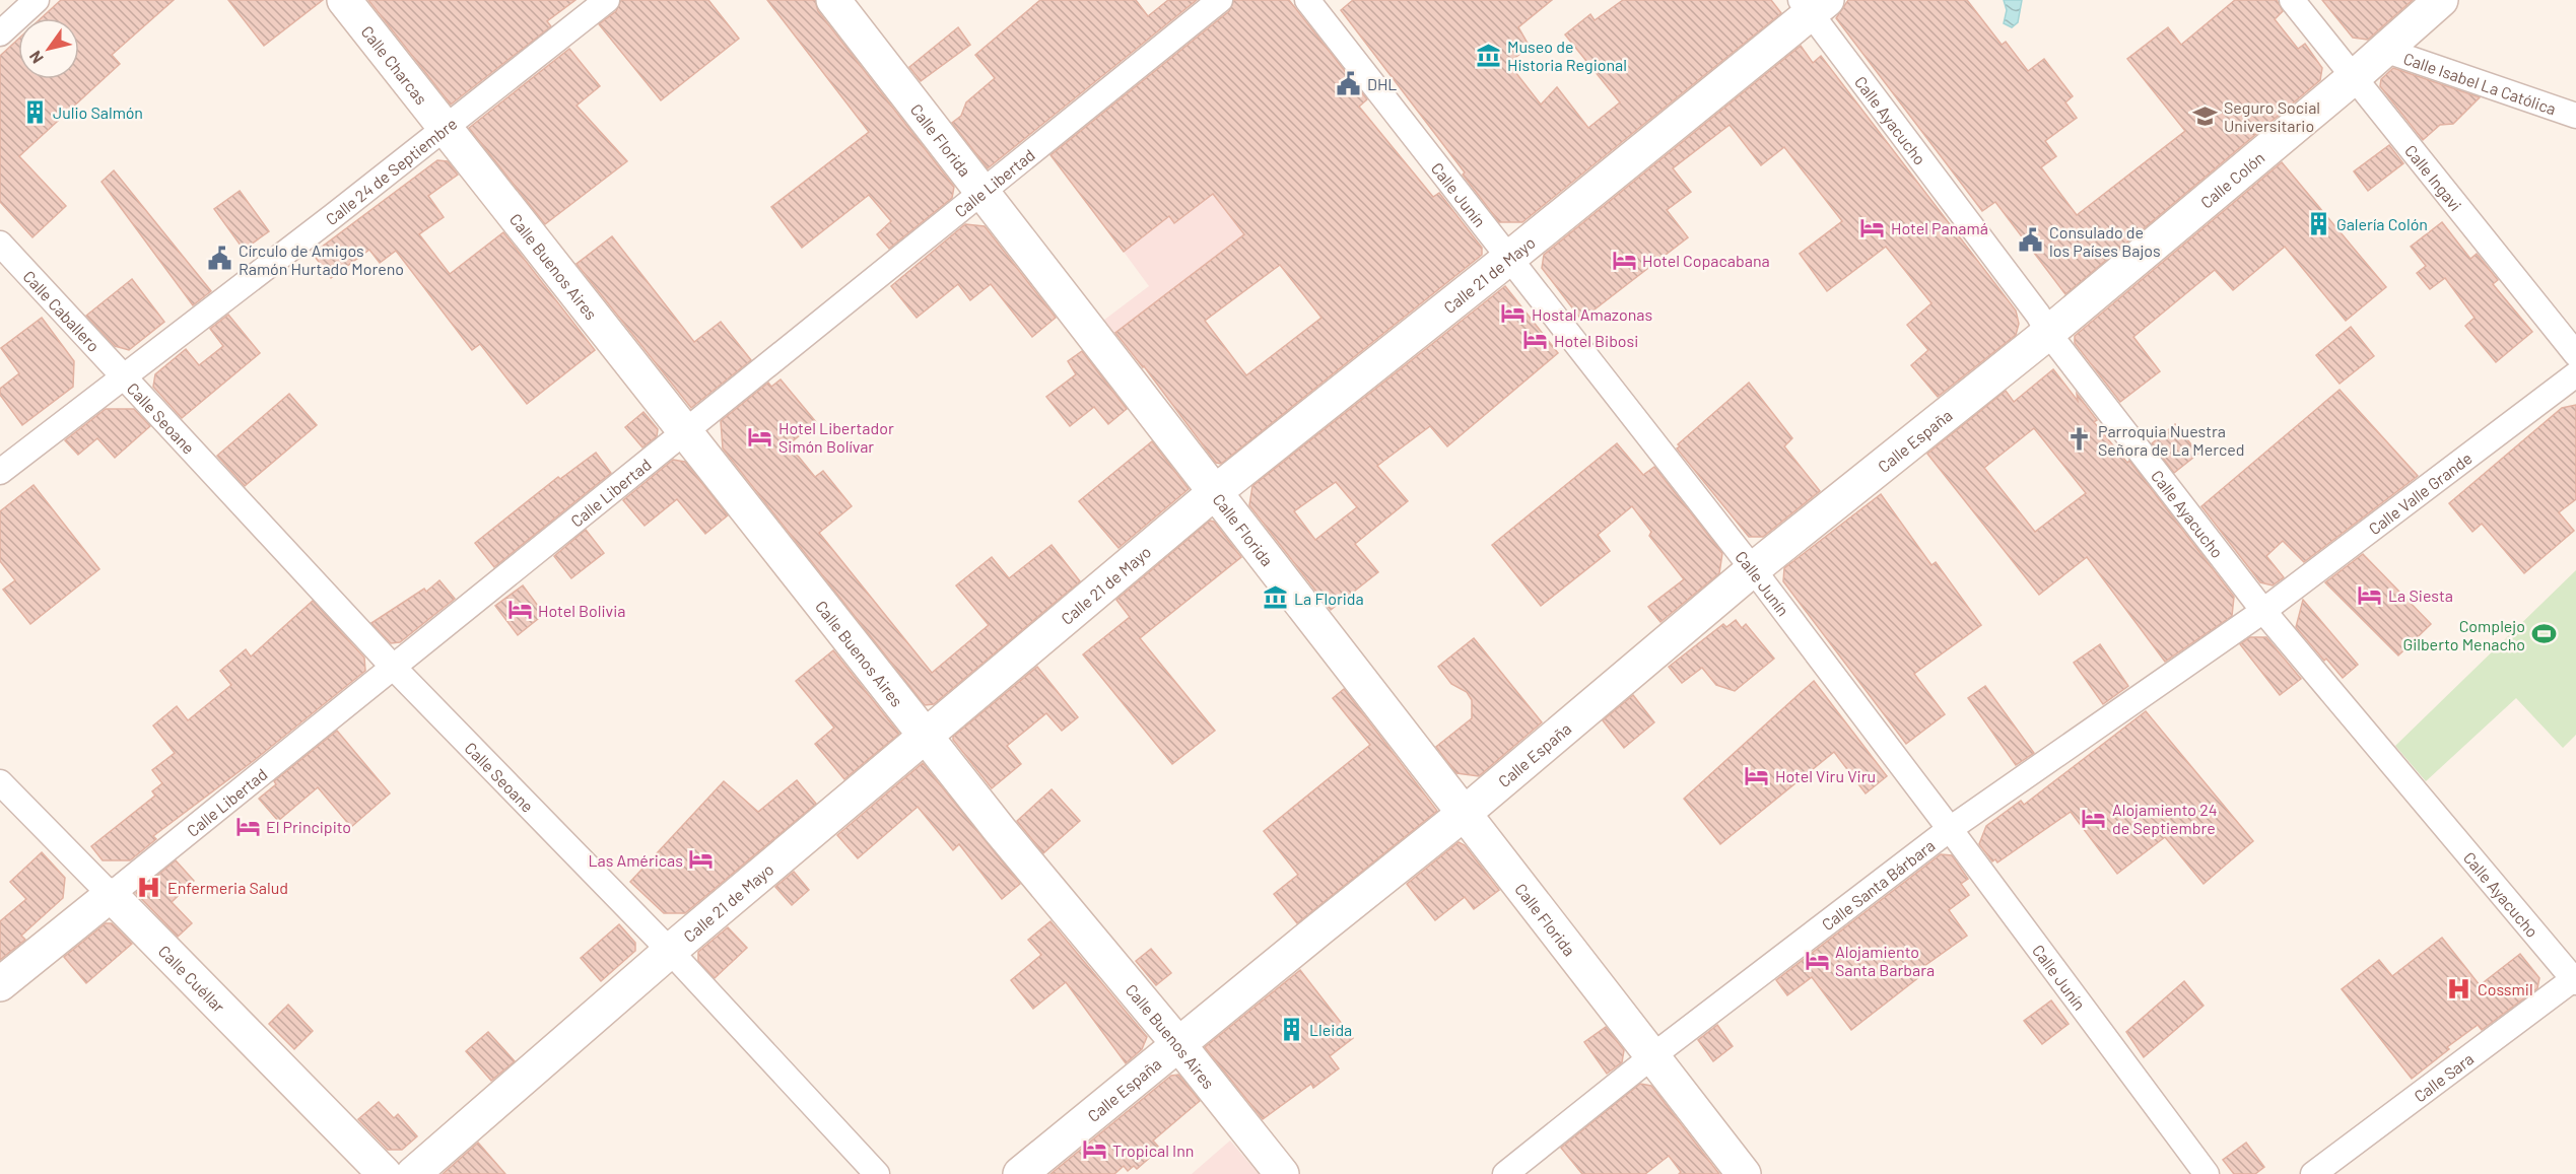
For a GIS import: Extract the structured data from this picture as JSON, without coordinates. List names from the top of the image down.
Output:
{
  "streets": {
    "street": [
      "Calle Charcas",
      "Calle Isabel La Católica",
      "Calle Ayacucho",
      "Calle Florida",
      "Calle 24 de Septiembre",
      "Calle Ingavi",
      "Calle Colón",
      "Calle Libertad",
      "Calle Junín",
      "Calle Buenos Aires",
      "Calle 21 de Mayo",
      "Calle Caballero",
      "Calle Seoane",
      "Calle España",
      "Calle Valle Grande",
      "Calle Santa Bárbara",
      "Calle Cuéllar",
      "Calle Sara"
    ]
  },
  "crossings": [
    ["Calle Charcas", "Calle 24 de Septiembre"],
    ["Calle Charcas", "Calle Buenos Aires"],
    ["Calle Isabel La Católica", "Calle Colón"],
    ["Calle Ayacucho", "Calle Colón"],
    ["Calle Ayacucho", "Calle 21 de Mayo"],
    ["Calle Ayacucho", "Calle España"],
    ["Calle Ayacucho", "Calle Valle Grande"],
    ["Calle Ayacucho", "Calle Santa Bárbara"],
    ["Calle Ayacucho", "Calle Sara"],
    ["Calle Florida", "Calle Libertad"],
    ["Calle Florida", "Calle 21 de Mayo"],
    ["Calle Florida", "Calle España"],
    ["Calle Florida", "Calle Santa Bárbara"],
    ["Calle 24 de Septiembre", "Calle Buenos Aires"],
    ["Calle 24 de Septiembre", "Calle Caballero"],
    ["Calle 24 de Septiembre", "Calle Seoane"],
    ["Calle Ingavi", "Calle Colón"],
    ["Calle Colón", "Calle España"],
    ["Calle Libertad", "Calle Buenos Aires"],
    ["Calle Libertad", "Calle Seoane"],
    ["Calle Libertad", "Calle Cuéllar"],
    ["Calle Junín", "Calle 21 de Mayo"],
    ["Calle Junín", "Calle España"],
    ["Calle Junín", "Calle Santa Bárbara"],
    ["Calle Buenos Aires", "Calle 21 de Mayo"],
    ["Calle Buenos Aires", "Calle España"],
    ["Calle 21 de Mayo", "Calle Seoane"],
    ["Calle Caballero", "Calle Seoane"],
    ["Calle Valle Grande", "Calle Santa Bárbara"]
  ],
  "places": {
    "museum": ["Museo de Historia Regional", "La Florida"],
    "public building": ["DHL", "Consulado de los Países Bajos", "Círculo de Amigos Ramón Hurtado Moreno"],
    "building": ["Julio Salmón", "Galería Colón", "Lleida"],
    "school or university": ["Seguro Social Universitario"],
    "hotel": [
      "Hotel Panamá",
      "Hotel Copacabana",
      "Hostal Amazonas",
      "Hotel Bibosi",
      "Hotel Libertador Simón Bolívar",
      "La Siesta",
      "Hotel Bolivia",
      "Hotel Viru Viru",
      "Alojamiento 24 de Septiembre",
      "El Principito",
      "Las Américas",
      "Alojamiento Santa Barbara",
      "Tropical Inn"
    ],
    "church": ["Parroquia Nuestra Señora de La Merced"],
    "sports": ["Complejo Gilberto Menacho"],
    "hospital": ["Enfermeria Salud", "Cossmil"]
  },
  "north": "bottom left"
}
